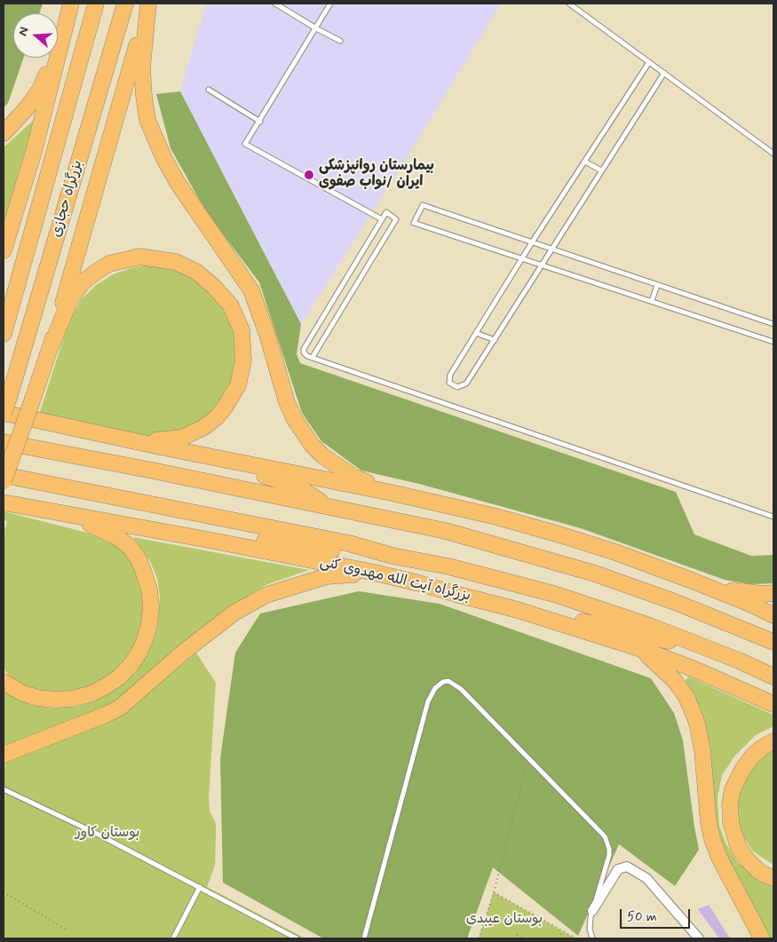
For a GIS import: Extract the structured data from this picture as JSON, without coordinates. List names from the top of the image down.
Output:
{
  "streets": {
    "highway": ["بزرگراه حجازی", "بزرگراه آیت الله مهدوی کنی"]
  },
  "parks": ["بوستان کاور", "بوستان عیبدی"],
  "places": ["بیمارستان روانپزشکی ایران /نواب صفوی"],
  "scale_bar": "50 m",
  "north": "left"
}
